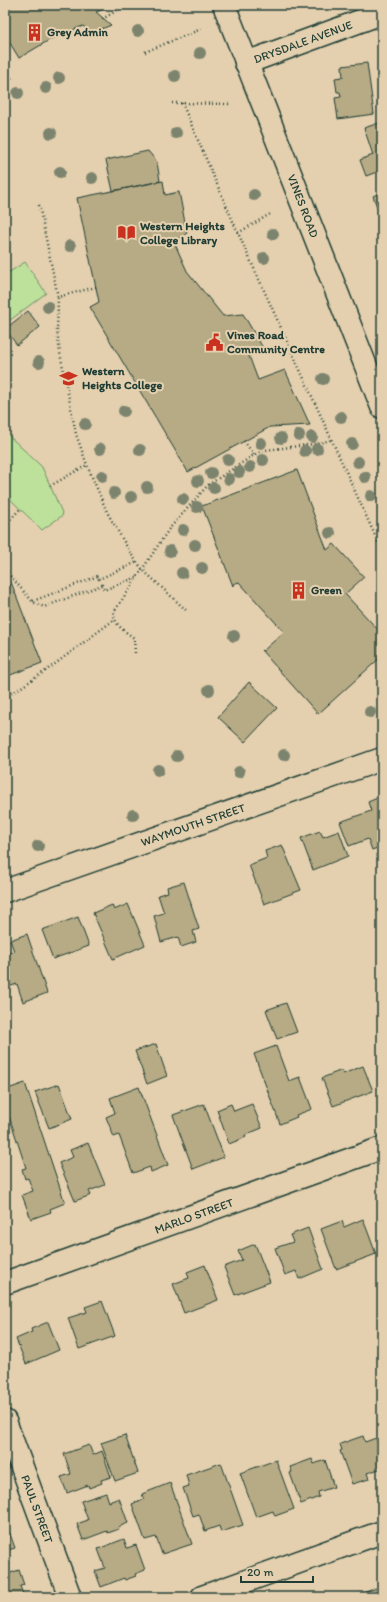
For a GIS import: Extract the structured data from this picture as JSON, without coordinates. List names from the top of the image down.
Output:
{
  "streets": {
    "street": [
      "DRYSDALE AVENUE",
      "VINES ROAD",
      "WAYMOUTH STREET",
      "MARLO STREET",
      "PAUL STREET"
    ]
  },
  "crossings": [
    ["DRYSDALE AVENUE", "VINES ROAD"]
  ],
  "places": {
    "building": ["Grey Admin", "Green"],
    "library": ["Western Heights College Library"],
    "public building": ["Vines Road Community Centre"],
    "school or university": ["Western Heights College"]
  },
  "scale_bar": "20 m"
}
